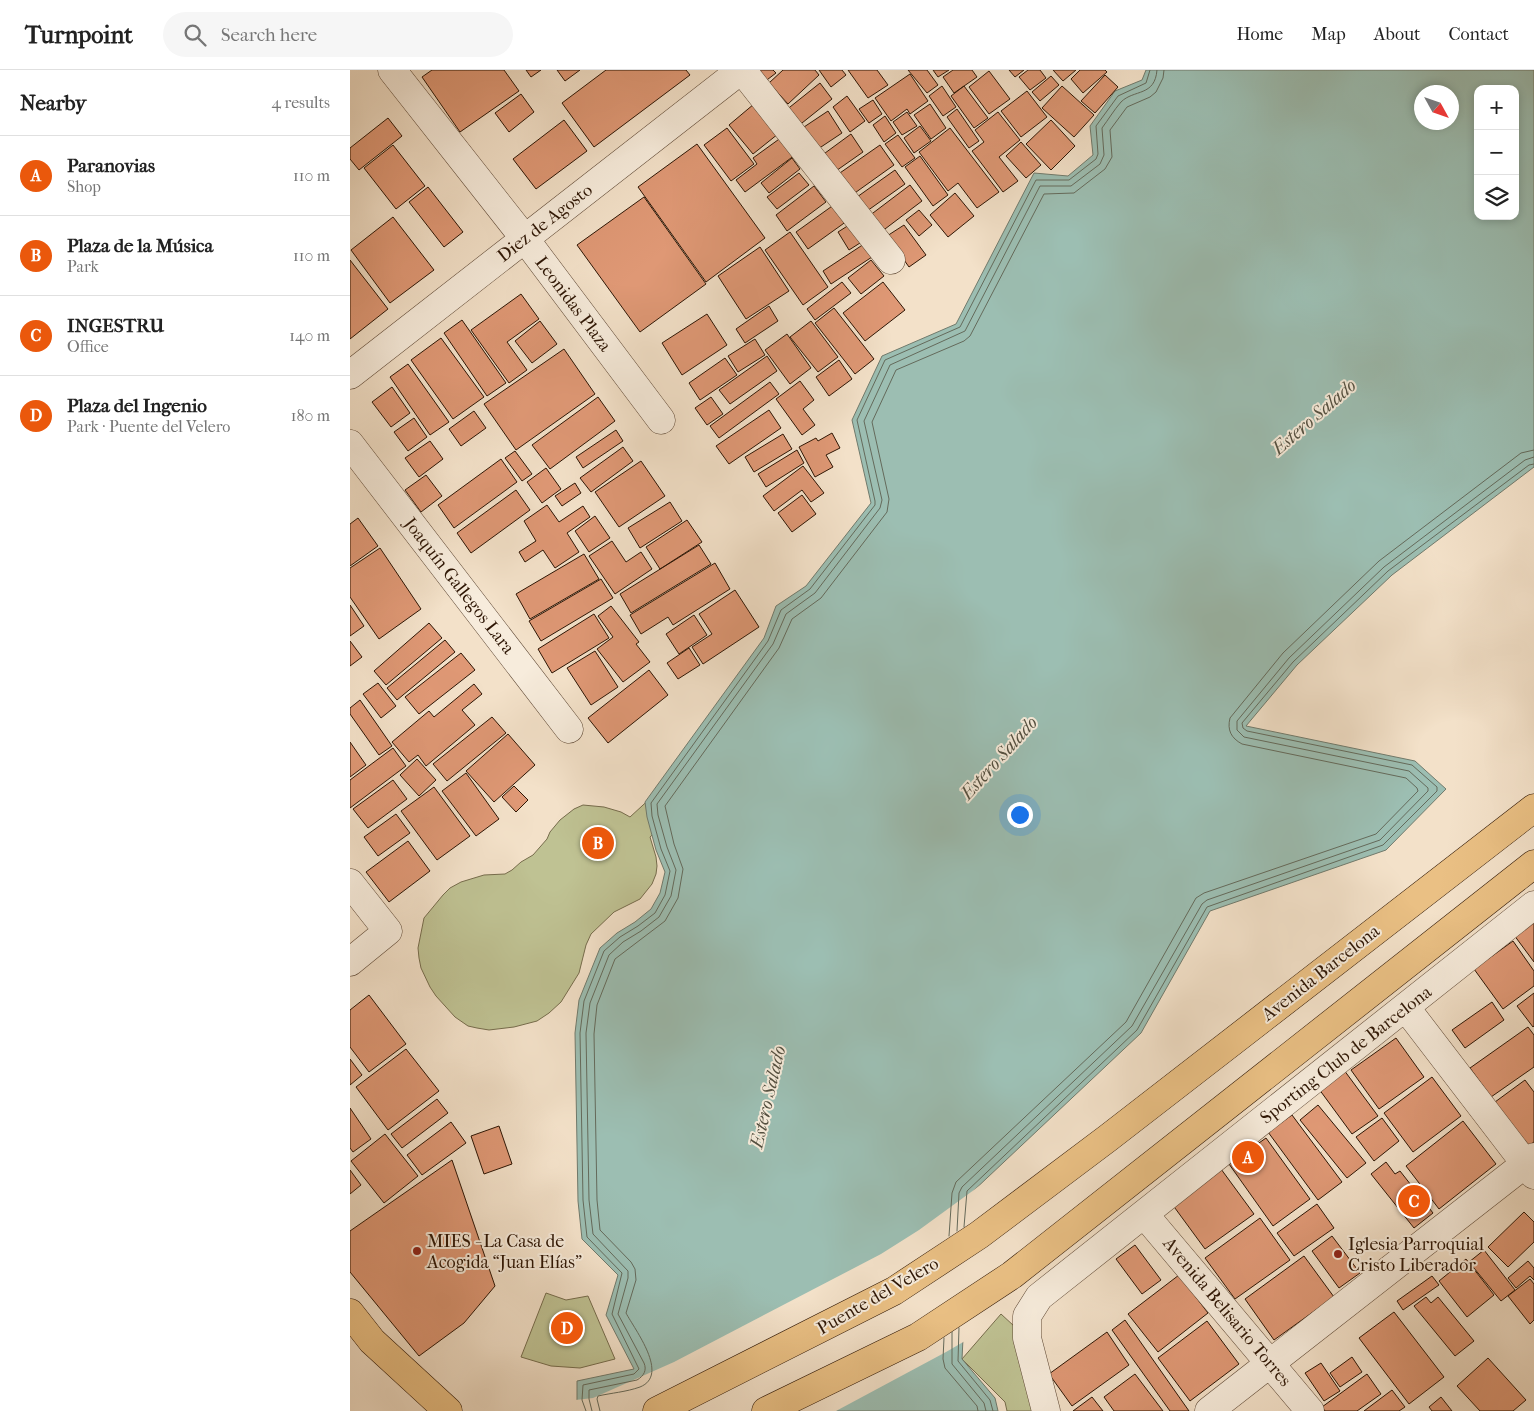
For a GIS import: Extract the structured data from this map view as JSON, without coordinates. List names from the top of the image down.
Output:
{
  "streets": {
    "main road": ["Avenida Barcelona", "Puente del Velero"],
    "street": [
      "Diez de Agosto",
      "Leonidas Plaza",
      "Joaquín Gallegos Lara",
      "Sporting Club de Barcelona",
      "Avenida Belisario Torres"
    ]
  },
  "crossings": [
    ["Diez de Agosto", "Leonidas Plaza"],
    ["Avenida Barcelona", "Puente del Velero"],
    ["Sporting Club de Barcelona", "Avenida Belisario Torres"]
  ],
  "water": ["Estero Salado"],
  "places": ["MIES - La Casa de Acogida “Juan Elías”", "Iglesia Parroquial Cristo Liberador"],
  "north": "bottom right",
  "page": {
    "header": "Turnpoint",
    "search": "Search here",
    "nav": [
      "Home",
      "Map",
      "About",
      "Contact"
    ],
    "heading": ["Nearby", "4 results"],
    "map_buttons": ["+", "−"],
    "list": [
      {
        "mark": "A",
        "name": "Paranovias",
        "note": "Shop",
        "value": "110 m"
      },
      {
        "mark": "B",
        "name": "Plaza de la Música",
        "note": "Park",
        "value": "110 m"
      },
      {
        "mark": "C",
        "name": "INGESTRU",
        "note": "Office",
        "value": "140 m"
      },
      {
        "mark": "D",
        "name": "Plaza del Ingenio",
        "note": "Park · Puente del Velero",
        "value": "180 m"
      }
    ],
    "pins": [
      "B",
      "A",
      "C",
      "D"
    ]
  }
}
